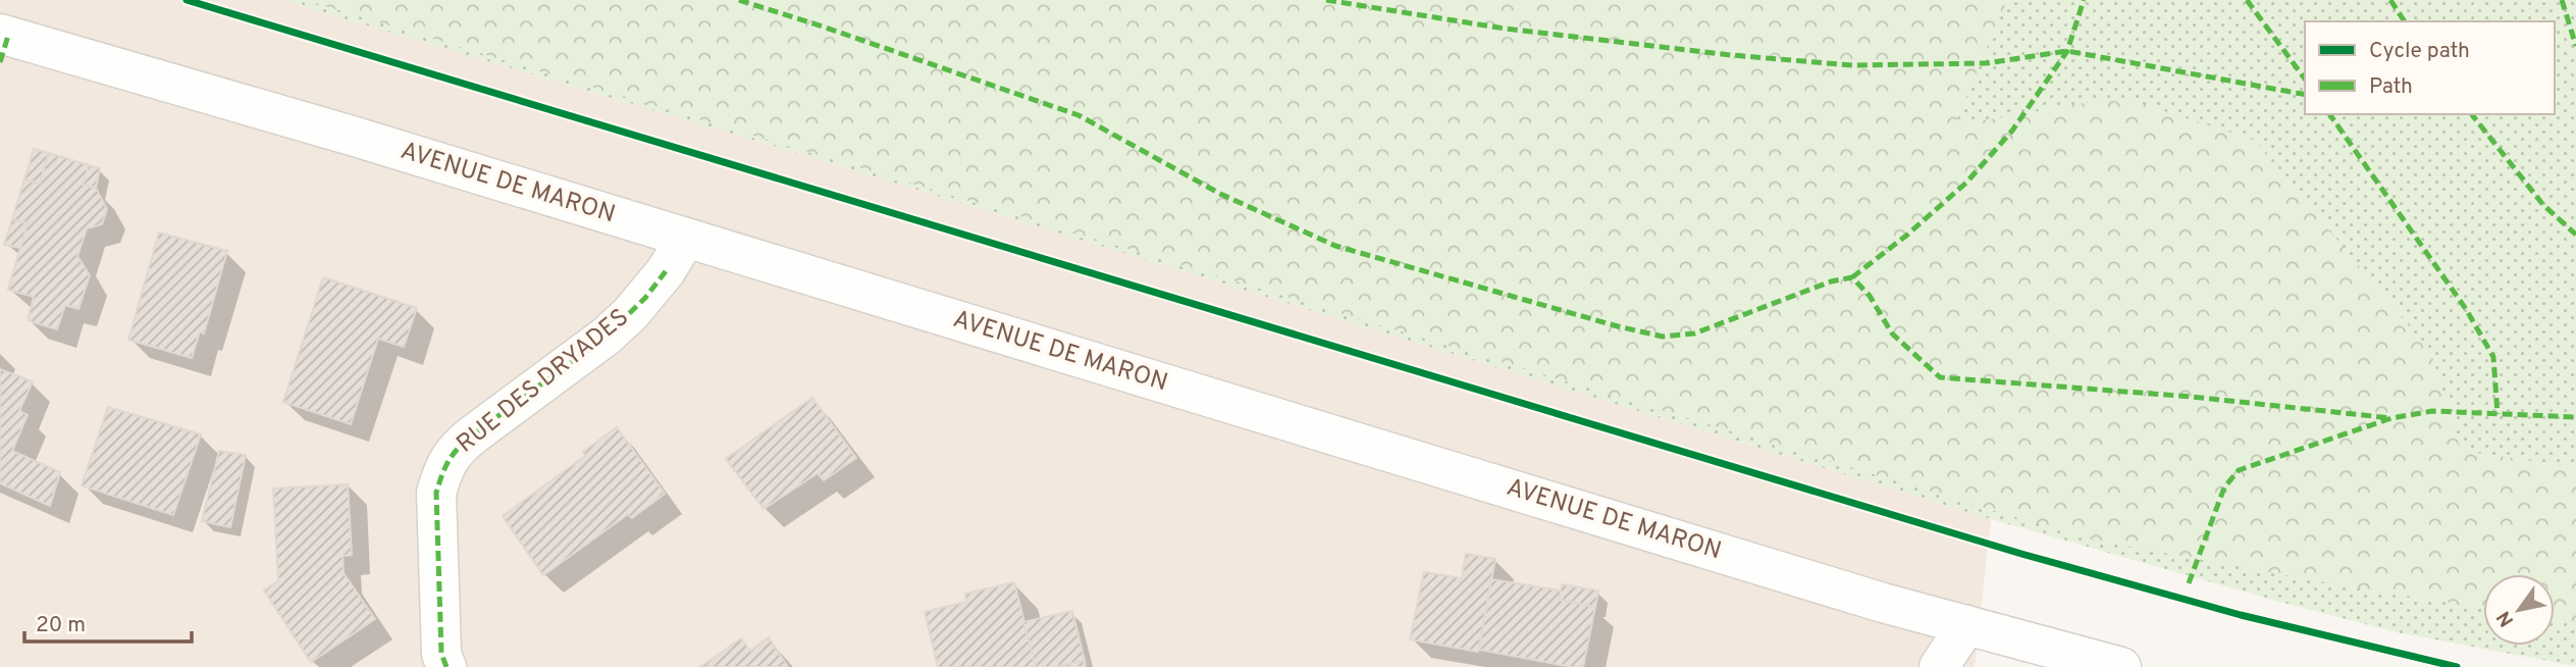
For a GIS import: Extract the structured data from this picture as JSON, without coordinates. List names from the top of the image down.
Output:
{
  "streets": {
    "street": ["AVENUE DE MARON", "RUE DES DRYADES"]
  },
  "crossings": [
    ["AVENUE DE MARON", "RUE DES DRYADES"]
  ],
  "legend": ["Cycle path", "Path"],
  "scale_bar": "20 m",
  "north": "bottom left"
}
